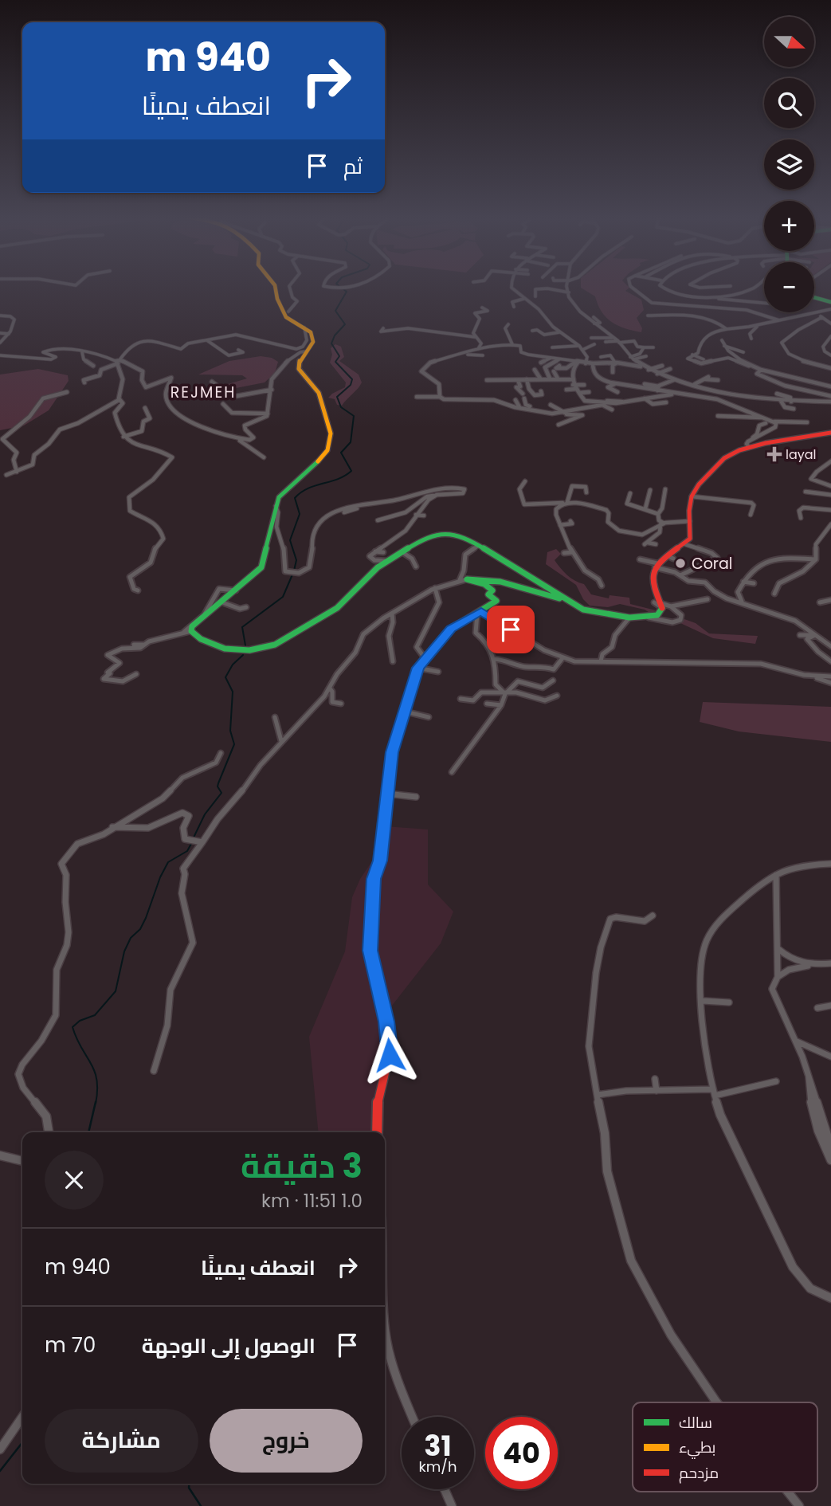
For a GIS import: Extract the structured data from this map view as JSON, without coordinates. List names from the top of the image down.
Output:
{
  "districts": ["REJMEH"],
  "places": {
    "health": ["layal"],
    "other": ["Coral"]
  },
  "legend": ["سالك", "بطيء", "مزدحم"],
  "north": "right",
  "page": {
    "map_buttons": ["+", "−"],
    "turn": ["940 m", "انعطف يمينًا"],
    "then": "ثم",
    "heading": ["3 دقيقة", "1.0 km · 11:51"],
    "list": [
      {
        "name": "انعطف يمينًا",
        "value": "940 m"
      },
      {
        "name": "الوصول إلى الوجهة",
        "value": "70 m"
      }
    ],
    "buttons": ["خروج", "مشاركة"],
    "speed": "31 km/h",
    "limit": "40"
  }
}
